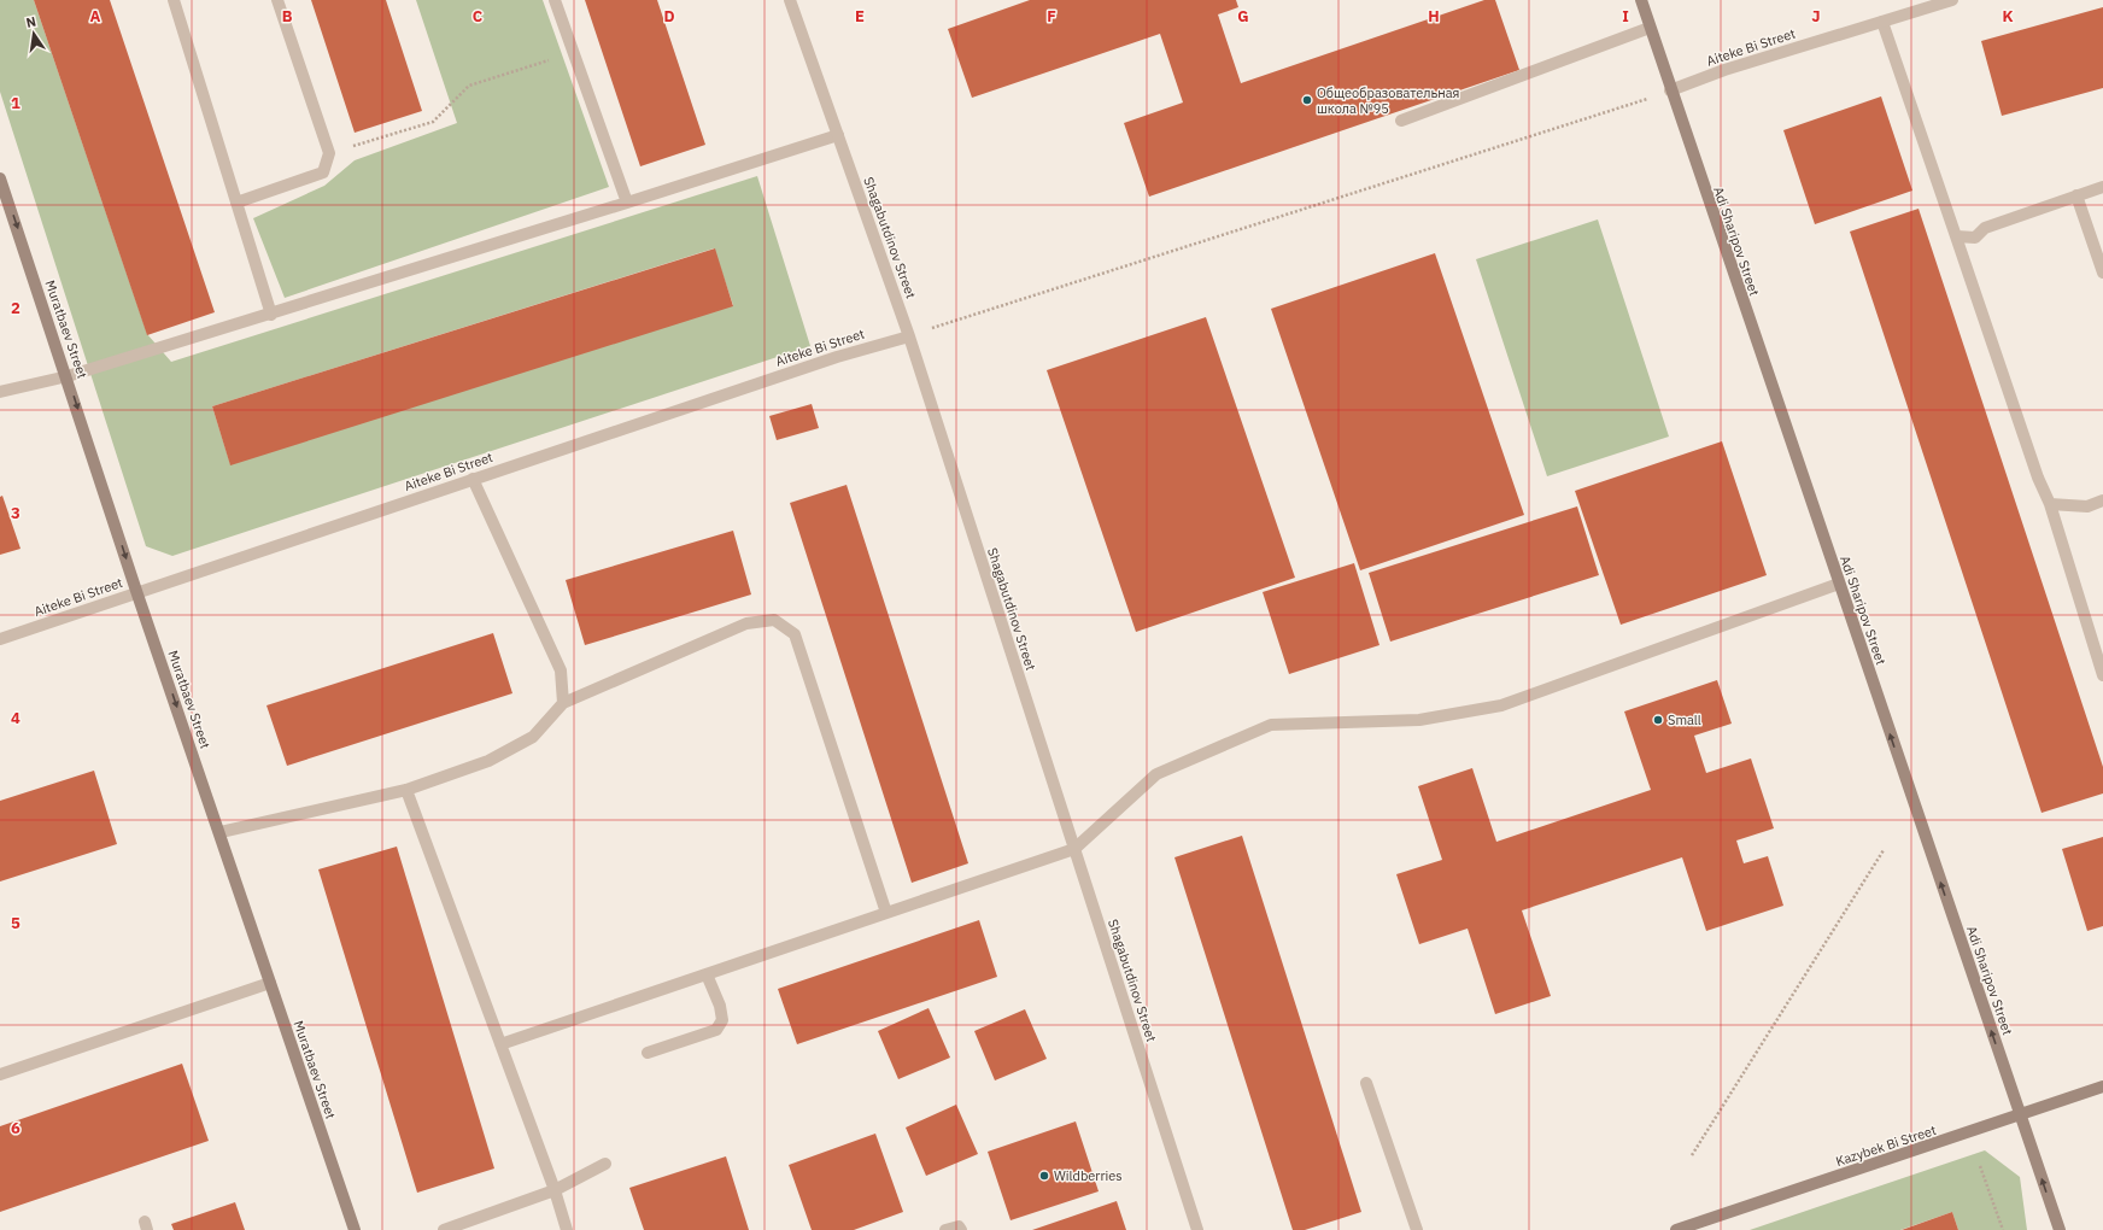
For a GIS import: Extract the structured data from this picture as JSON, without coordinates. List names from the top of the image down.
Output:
{
  "streets": {
    "street": [
      "Aiteke Bi Street",
      "Shagabutdinov Street",
      "Adi Sharipov Street",
      "Muratbaev Street",
      "Kazybek Bi Street"
    ]
  },
  "crossings": [
    ["Aiteke Bi Street", "Shagabutdinov Street"],
    ["Aiteke Bi Street", "Adi Sharipov Street"],
    ["Aiteke Bi Street", "Muratbaev Street"],
    ["Adi Sharipov Street", "Kazybek Bi Street"]
  ],
  "one_way": ["Adi Sharipov Street", "Muratbaev Street"],
  "places": ["Общеобразовательная школа №95", "Small", "Wildberries"],
  "north": "top",
  "grid": {
    "columns": [
      "A",
      "B",
      "C",
      "D",
      "E",
      "F",
      "G",
      "H",
      "I",
      "J",
      "K"
    ],
    "rows": [
      "1",
      "2",
      "3",
      "4",
      "5",
      "6"
    ]
  }
}
